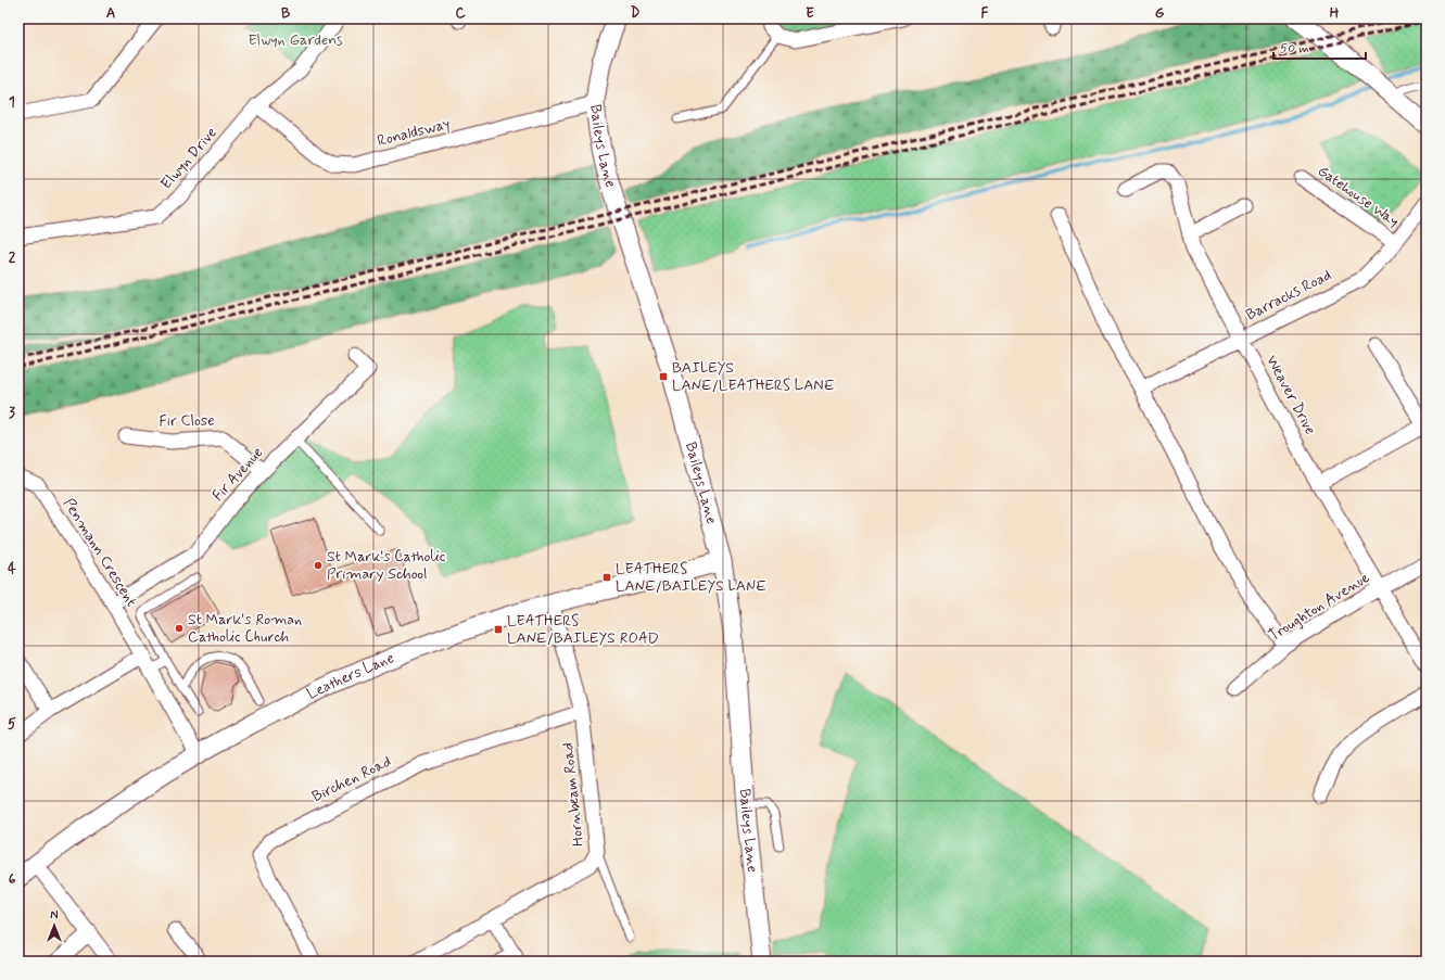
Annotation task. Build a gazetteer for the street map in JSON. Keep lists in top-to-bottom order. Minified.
{"streets":{"street":["Ronaldsway","Baileys Lane","Elwyn Drive","Gatehouse Way","Barracks Road","Weaver Drive","Fir Close","Fir Avenue","Penmann Crescent","Troughton Avenue","Leathers Lane","Birchen Road","Hornbeam Road"]},"crossings":[["Ronaldsway","Baileys Lane"],["Ronaldsway","Elwyn Drive"],["Baileys Lane","Leathers Lane"],["Gatehouse Way","Barracks Road"],["Barracks Road","Weaver Drive"],["Weaver Drive","Troughton Avenue"],["Fir Close","Fir Avenue"],["Fir Avenue","Penmann Crescent"],["Penmann Crescent","Leathers Lane"],["Leathers Lane","Hornbeam Road"],["Birchen Road","Hornbeam Road"]],"parks":["Elwyn Gardens"],"places":{"transit":["BAILEYS LANE/LEATHERS LANE","LEATHERS LANE/BAILEYS LANE","LEATHERS LANE/BAILEYS ROAD"],"other":["St Mark's Catholic Primary School","St Mark's Roman Catholic Church"]},"scale_bar":"50 m","north":"top","grid":{"columns":["A","B","C","D","E","F","G","H"],"rows":["1","2","3","4","5","6"]}}
